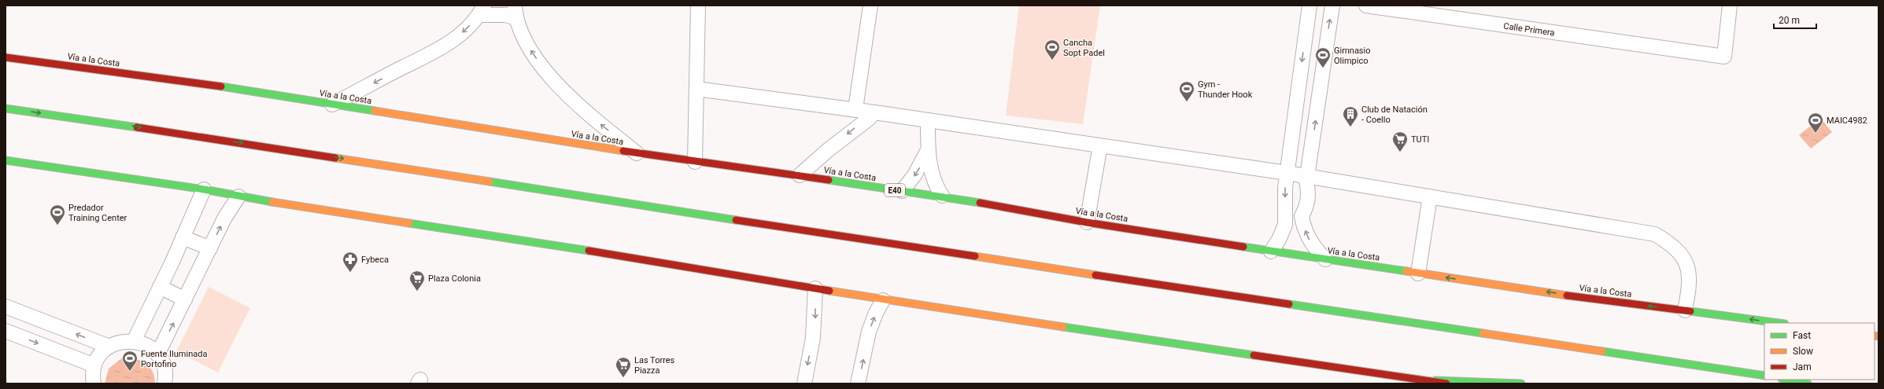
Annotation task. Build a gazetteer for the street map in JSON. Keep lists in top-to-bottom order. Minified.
{"streets":{"main road":["Vía a la Costa","E40"],"street":["Calle Primera"]},"places":{"sports":["Cancha Sopt Padel","Gimnasio Olimpico","Gym - Thunder Hook","MAIC4982","Predador Training Center","Fuente Iluminada Portofino"],"building":["Club de Natación - Coello"],"supermarket":["TUTI","Plaza Colonia","Las Torres Piazza"],"pharmacy":["Fybeca"]},"legend":["Fast","Slow","Jam"],"scale_bar":"20 m"}
